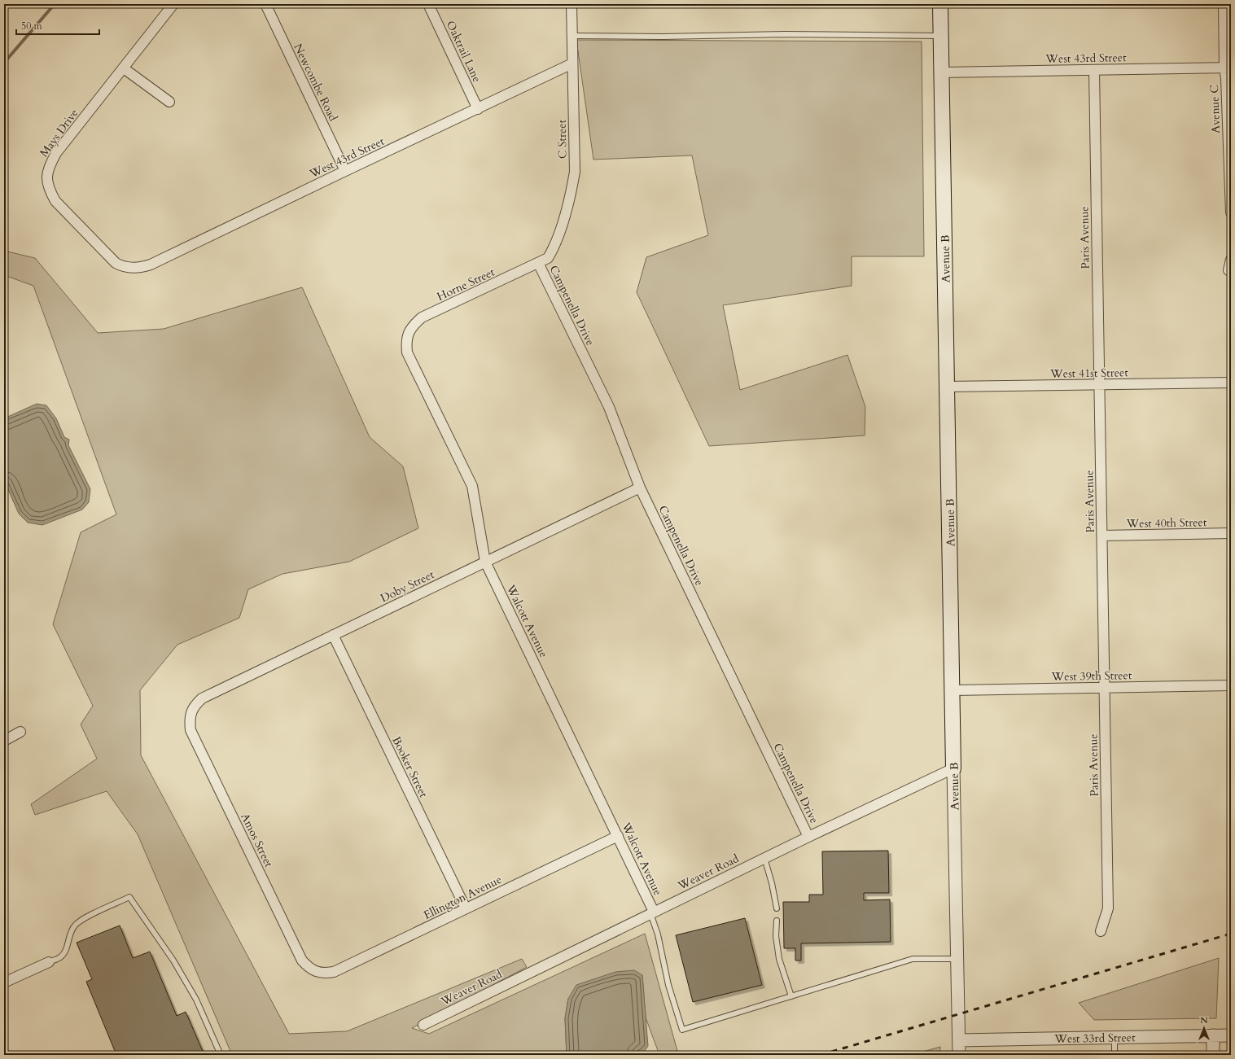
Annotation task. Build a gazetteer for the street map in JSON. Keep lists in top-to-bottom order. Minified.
{"streets":{"main road":["Avenue B"],"street":["Oaktrail Lane","West 43rd Street","Newcombe Road","Avenue C","Mays Drive","C Street","Paris Avenue","Horne Street","Campenella Drive","West 41st Street","West 40th Street","Doby Street","Walcott Avenue","West 39th Street","Booker Street","Amos Street","Weaver Road","Ellington Avenue","West 33rd Street"]},"crossings":[["Oaktrail Lane","West 43rd Street"],["West 43rd Street","Newcombe Road"],["West 43rd Street","Avenue C"],["West 43rd Street","Mays Drive"],["West 43rd Street","C Street"],["West 43rd Street","Paris Avenue"],["West 43rd Street","Avenue B"],["C Street","Horne Street"],["C Street","Campenella Drive"],["Paris Avenue","West 41st Street"],["Paris Avenue","West 40th Street"],["Paris Avenue","West 39th Street"],["Avenue B","West 41st Street"],["Avenue B","West 39th Street"],["Avenue B","Weaver Road"],["Avenue B","West 33rd Street"],["Horne Street","Campenella Drive"],["Horne Street","Walcott Avenue"],["Campenella Drive","Doby Street"],["Campenella Drive","Weaver Road"],["Doby Street","Walcott Avenue"],["Doby Street","Booker Street"],["Doby Street","Amos Street"],["Walcott Avenue","Weaver Road"],["Walcott Avenue","Ellington Avenue"],["Booker Street","Ellington Avenue"],["Amos Street","Ellington Avenue"]],"scale_bar":"50 m","north":"top"}
